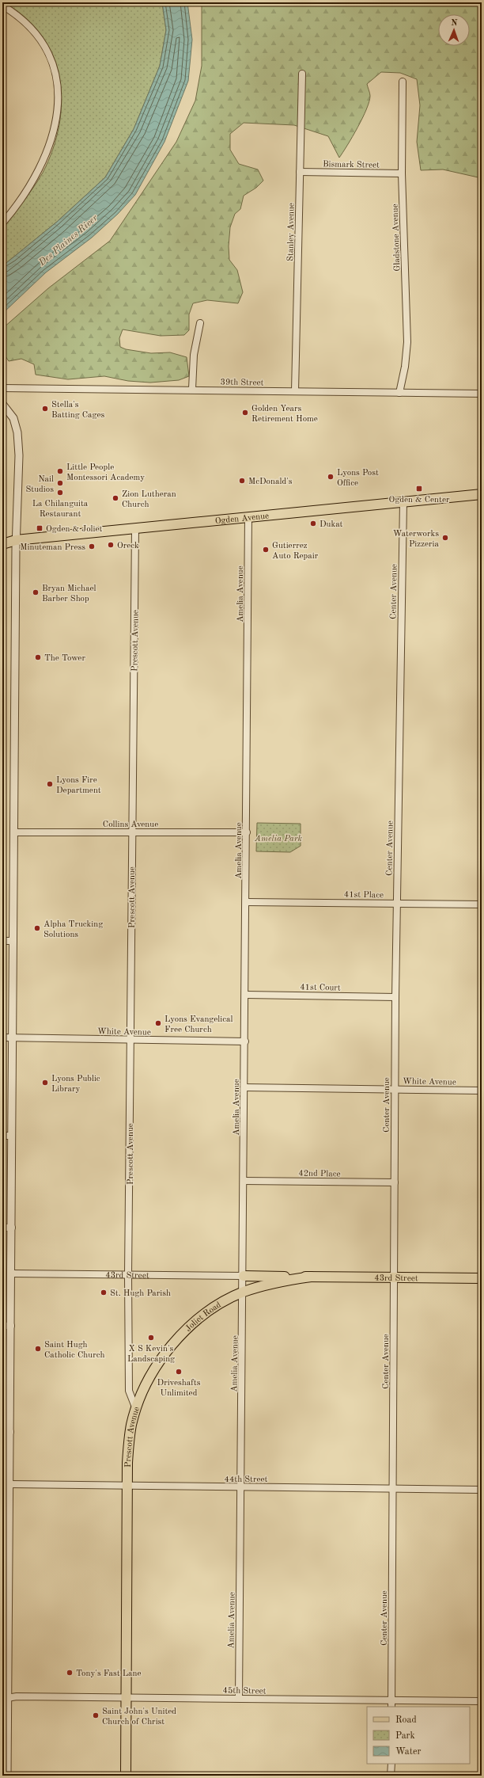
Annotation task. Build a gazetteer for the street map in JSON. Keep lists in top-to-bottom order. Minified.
{"streets":{"main road":["Ogden Avenue","Prescott Avenue","43rd Street","Joliet Road"],"street":["Bismark Street","Stanley Avenue","Gladstone Avenue","39th Street","Center Avenue","Amelia Avenue","Collins Avenue","41st Place","41st Court","White Avenue","42nd Place","44th Street","45th Street"]},"crossings":[["Bismark Street","Stanley Avenue"],["Bismark Street","Gladstone Avenue"],["Stanley Avenue","39th Street"],["Gladstone Avenue","39th Street"],["Ogden Avenue","Center Avenue"],["Ogden Avenue","Amelia Avenue"],["Ogden Avenue","Prescott Avenue"],["Center Avenue","41st Place"],["Center Avenue","41st Court"],["Center Avenue","White Avenue"],["Center Avenue","42nd Place"],["Center Avenue","43rd Street"],["Center Avenue","44th Street"],["Center Avenue","45th Street"],["Amelia Avenue","Collins Avenue"],["Amelia Avenue","41st Place"],["Amelia Avenue","41st Court"],["Amelia Avenue","White Avenue"],["Amelia Avenue","42nd Place"],["Amelia Avenue","43rd Street"],["Amelia Avenue","Joliet Road"],["Amelia Avenue","44th Street"],["Amelia Avenue","45th Street"],["Prescott Avenue","Collins Avenue"],["Prescott Avenue","White Avenue"],["Prescott Avenue","43rd Street"],["Prescott Avenue","Joliet Road"],["Prescott Avenue","44th Street"],["Prescott Avenue","45th Street"],["43rd Street","Joliet Road"]],"water":["Des Plaines River"],"parks":["Amelia Park"],"places":{"other":["Stella's Batting Cages","Golden Years Retirement Home","Little People Montessori Academy","Lyons Post Office","McDonald's","Nail Studios","La Chilanguita Restaurant","Zion Lutheran Church","Dukat","Waterworks Pizzeria","Oreck","Minuteman Press","Gutierrez Auto Repair","Bryan Michael Barber Shop","The Tower","Lyons Fire Department","Alpha Trucking Solutions","Lyons Evangelical Free Church","Lyons Public Library","St. Hugh Parish","X S Kevin's Landscaping","Saint Hugh Catholic Church","Driveshafts Unlimited","Tony's Fast Lane","Saint John's United Church of Christ"],"transit":["Ogden & Center","Ogden & Joliet"]},"legend":["Road","Park","Water"],"north":"top"}
